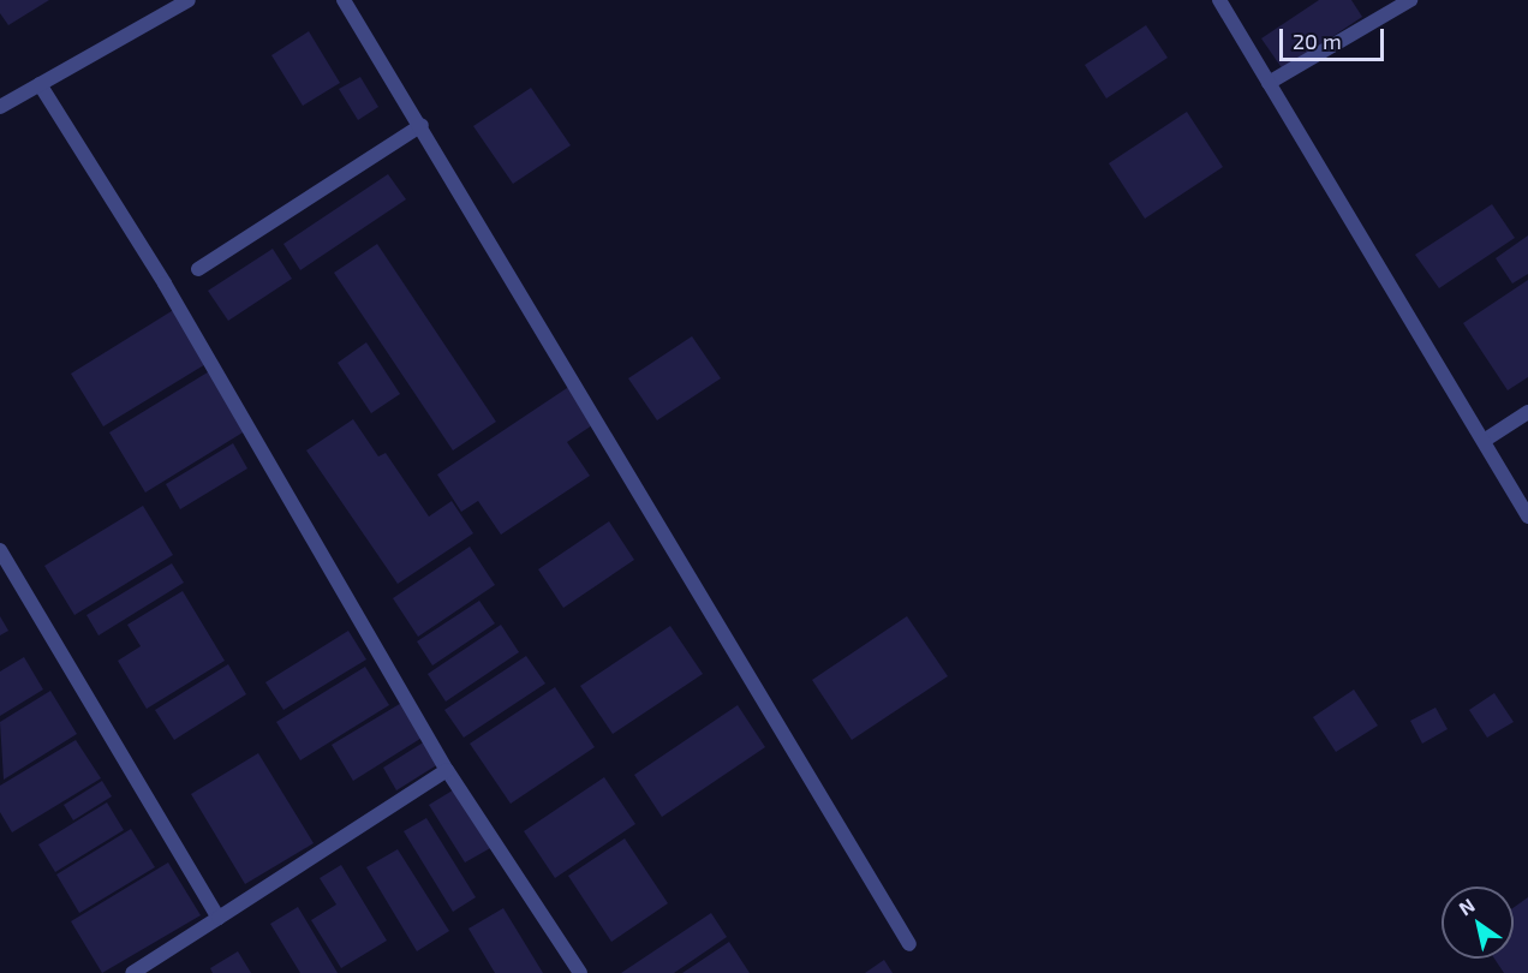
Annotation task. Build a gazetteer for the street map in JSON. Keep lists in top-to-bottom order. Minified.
{"scale_bar":"20 m","north":"top left"}
